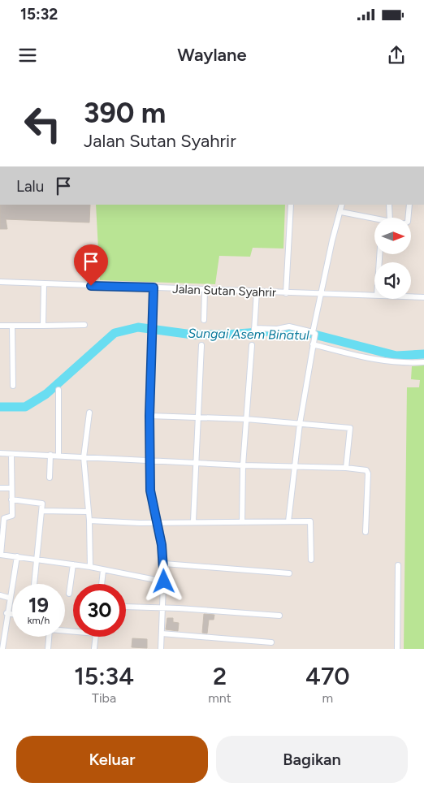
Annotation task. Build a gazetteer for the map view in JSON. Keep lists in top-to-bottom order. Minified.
{"streets":{"street":["Jalan Sutan Syahrir"]},"water":["Sungai Asem Binatul"],"north":"right","page":{"status":"15:32","header":"Waylane","turn":["390 m","Jalan Sutan Syahrir"],"then":"Lalu","speed":"19 km/h","limit":"30","eta":["15:34","Tiba","2","mnt","470","m"],"buttons":["Keluar","Bagikan"]}}
